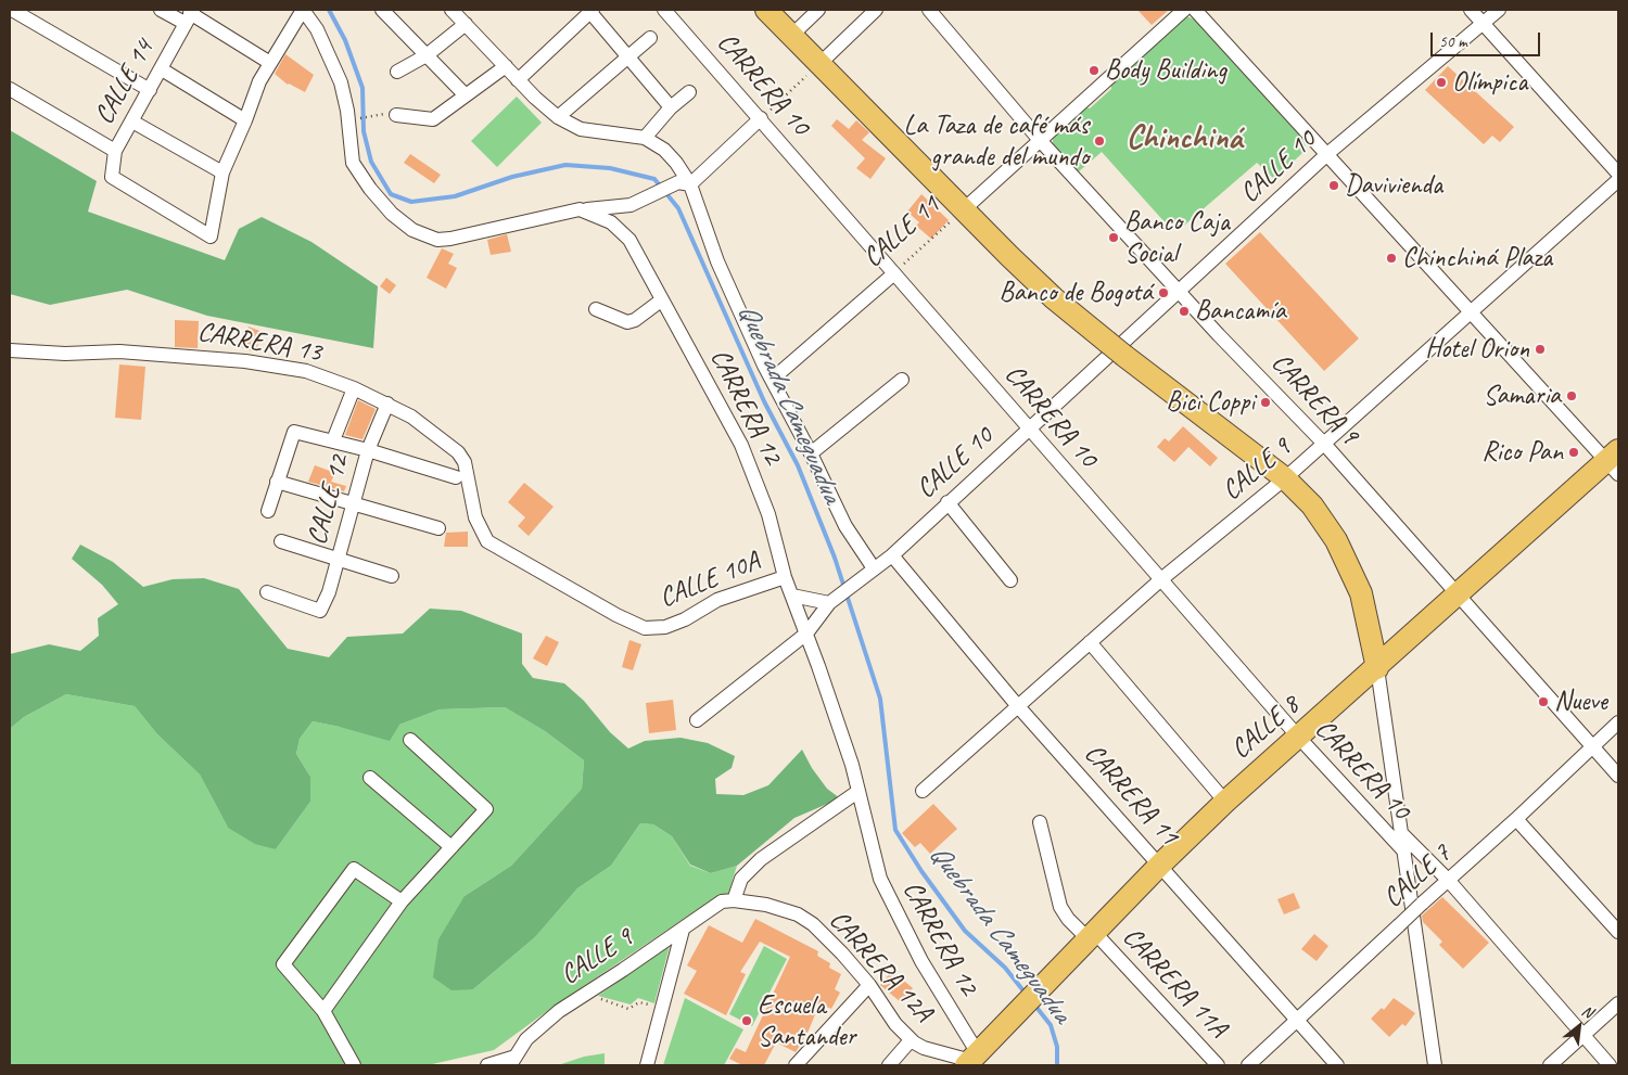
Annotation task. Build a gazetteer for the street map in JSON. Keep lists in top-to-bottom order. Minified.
{"streets":{"main road":["CALLE 8"],"street":["CALLE 14","CARRERA 10","CALLE 10","CALLE 11","CARRERA 13","CARRERA 9","CARRERA 12","CALLE 9","CALLE 12","CALLE 10A","CARRERA 11","CALLE 7","CARRERA 12A","CARRERA 11A"]},"crossings":[["CARRERA 10","CALLE 10"],["CARRERA 10","CALLE 11"],["CARRERA 10","CALLE 9"],["CARRERA 10","CALLE 8"],["CARRERA 10","CALLE 7"],["CALLE 10","CARRERA 9"],["CALLE 10","CARRERA 12"],["CALLE 10","CARRERA 11"],["CALLE 11","CARRERA 9"],["CARRERA 13","CALLE 12"],["CARRERA 13","CALLE 10A"],["CARRERA 9","CALLE 9"],["CARRERA 9","CALLE 8"],["CARRERA 9","CALLE 7"],["CARRERA 12","CALLE 10A"],["CARRERA 12","CALLE 8"],["CARRERA 12","CARRERA 12A"],["CALLE 9","CARRERA 11"],["CALLE 9","CARRERA 12A"],["CALLE 8","CARRERA 11"],["CALLE 8","CARRERA 12A"],["CALLE 8","CARRERA 11A"],["CARRERA 11","CALLE 7"]],"districts":["Chinchiná"],"water":["Quebrada Cameguadua"],"places":["Body Building","Olímpica","La Taza de café más grande del mundo","Davivienda","Banco Caja Social","Chinchiná Plaza","Banco de Bogotá","Bancamía","Hotel Orion","Samaria","Bici Coppi","Rico Pan","Nueve","Escuela Santander"],"scale_bar":"50 m","north":"top right"}
